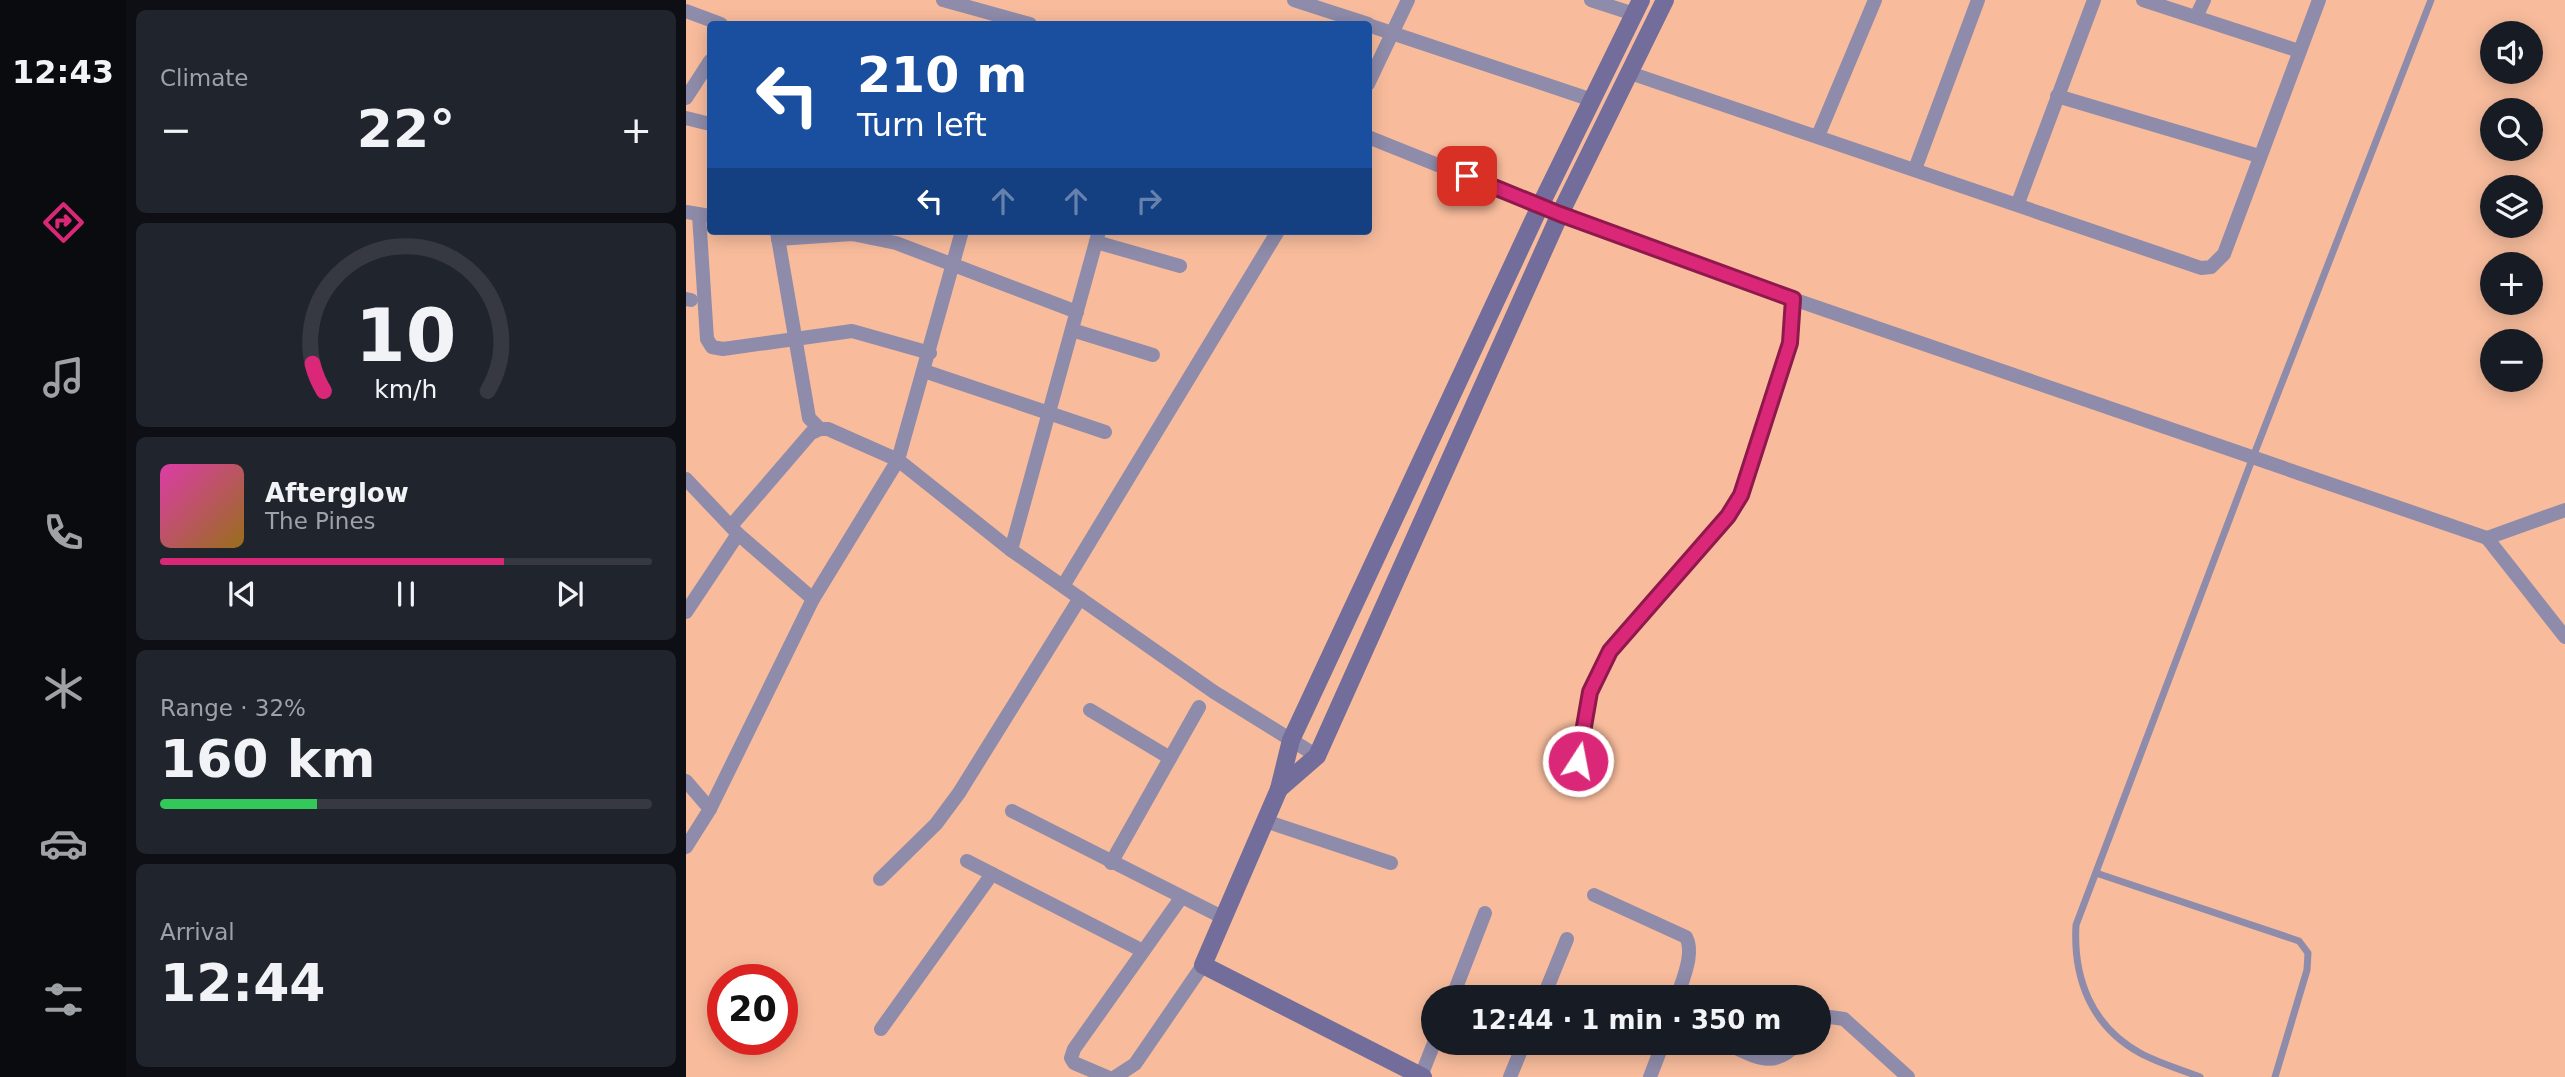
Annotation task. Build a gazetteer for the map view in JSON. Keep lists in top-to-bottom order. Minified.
{"page":{"tabs":"12:43","tile":["Climate",["Range · 32%","160 km"],["Arrival","12:44"]],"map_buttons":["+","−"],"turn":["210 m","Turn left"],"heat":["−","22°","+"],"song":["Afterglow","The Pines"],"limit":"20","trip":"12:44 · 1 min · 350 m","gauge":["10","km/h"]}}
